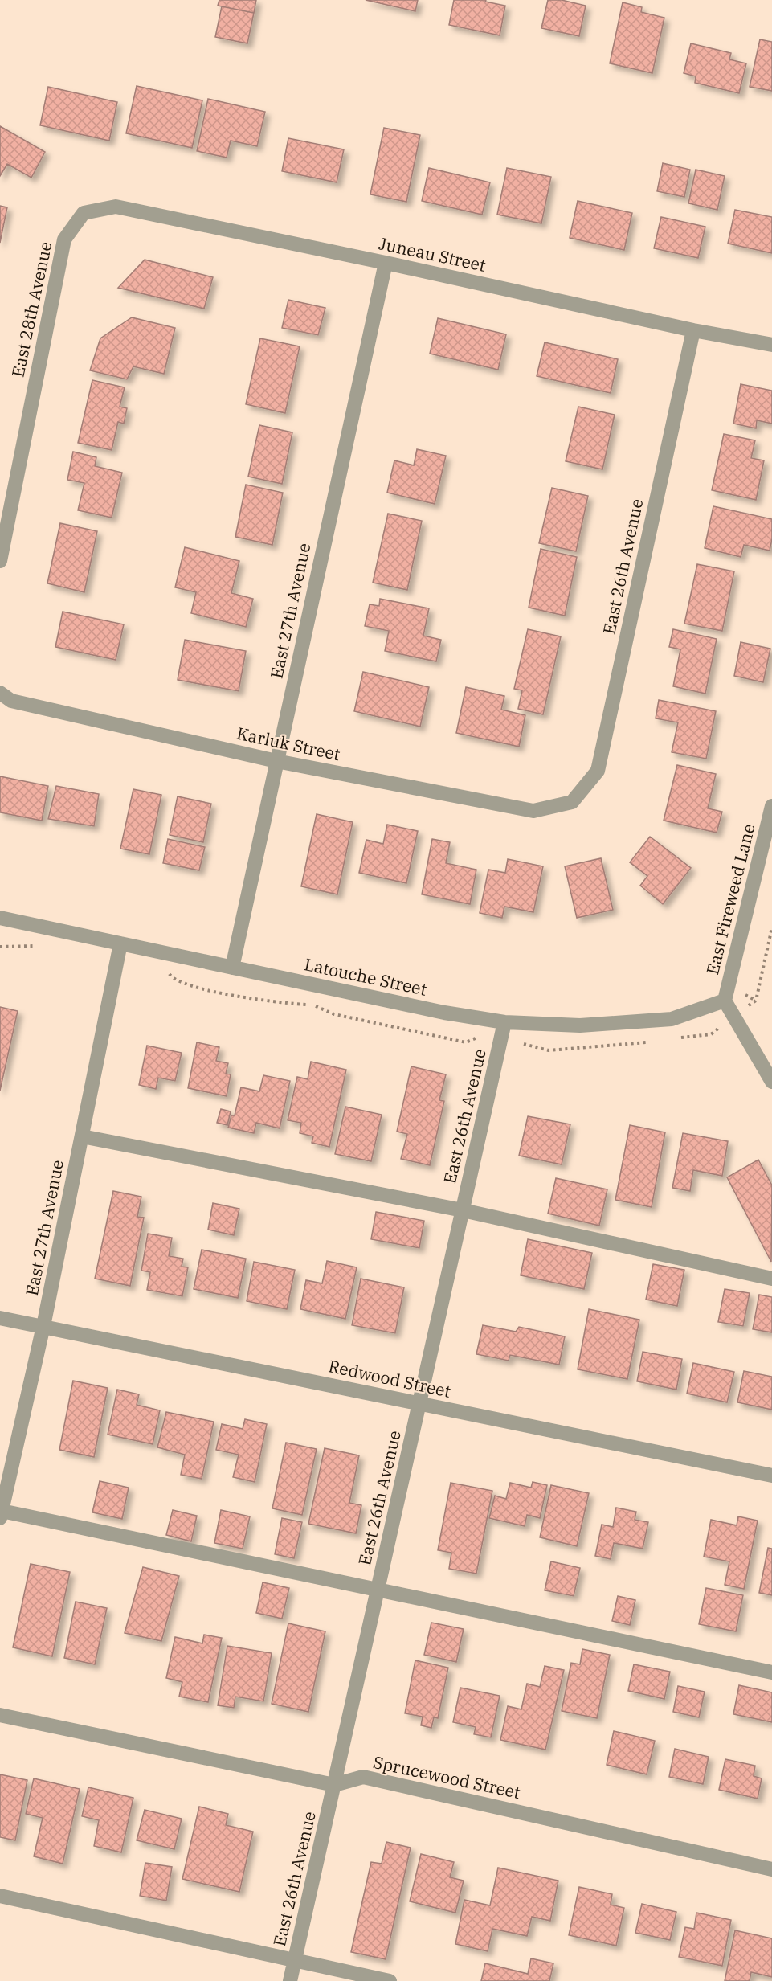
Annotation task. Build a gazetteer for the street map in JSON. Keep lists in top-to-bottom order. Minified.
{"streets":{"street":["Juneau Street","East 28th Avenue","East 26th Avenue","East 27th Avenue","Karluk Street","East Fireweed Lane","Latouche Street","Redwood Street","Sprucewood Street"]},"crossings":[["Juneau Street","East 28th Avenue"],["Juneau Street","East 26th Avenue"],["Juneau Street","East 27th Avenue"],["East 26th Avenue","Karluk Street"],["East 26th Avenue","Latouche Street"],["East 26th Avenue","Redwood Street"],["East 26th Avenue","Sprucewood Street"],["East 27th Avenue","Karluk Street"],["East 27th Avenue","Latouche Street"],["East 27th Avenue","Redwood Street"],["East Fireweed Lane","Latouche Street"]]}
